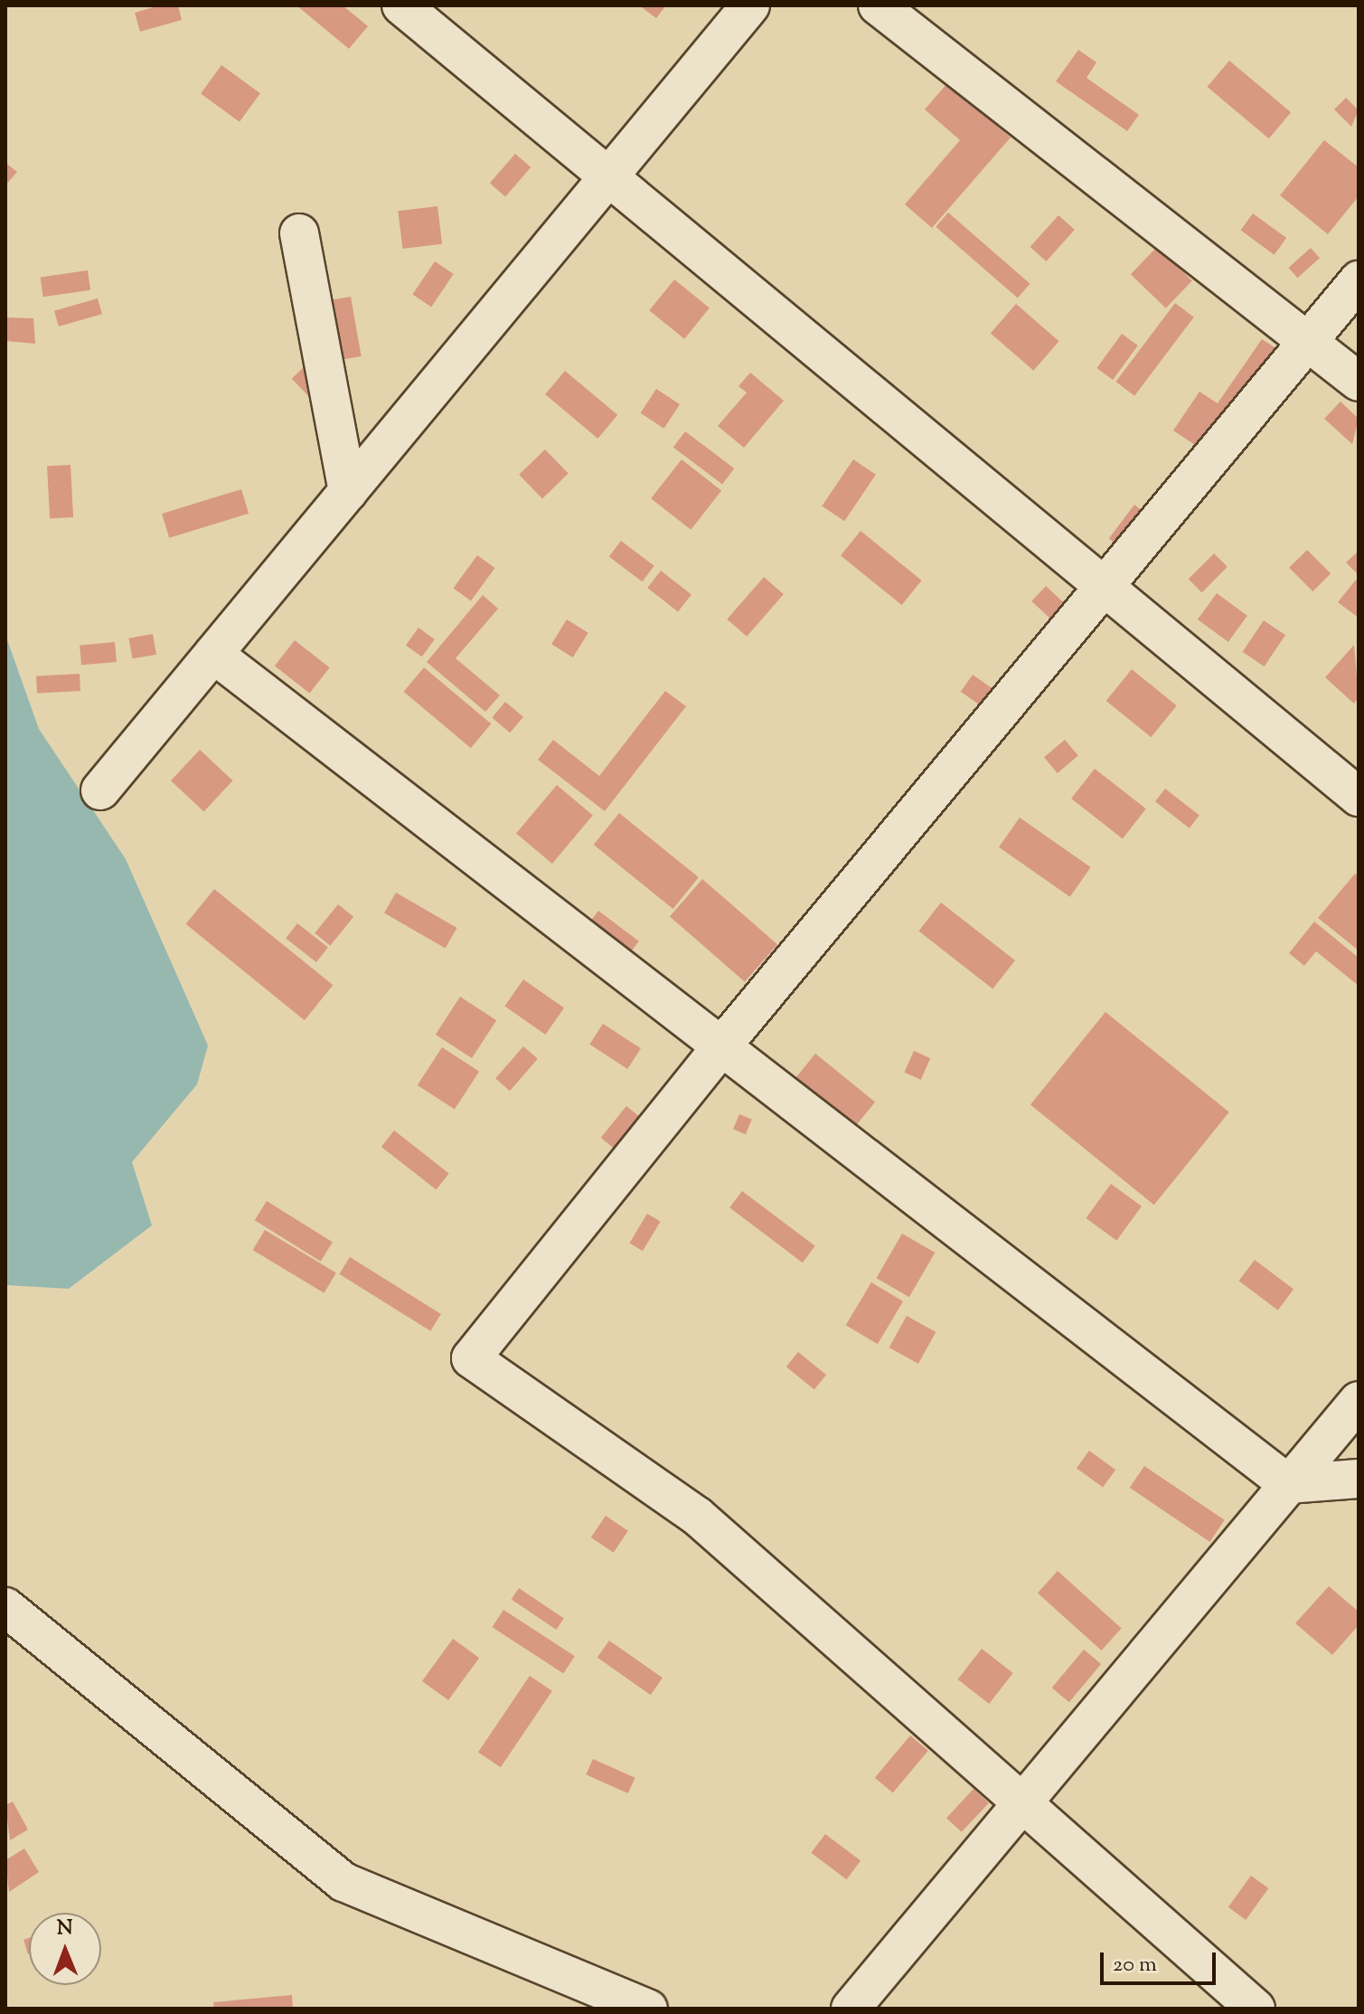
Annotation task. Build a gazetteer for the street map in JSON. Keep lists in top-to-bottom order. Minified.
{"scale_bar":"20 m","north":"top"}
